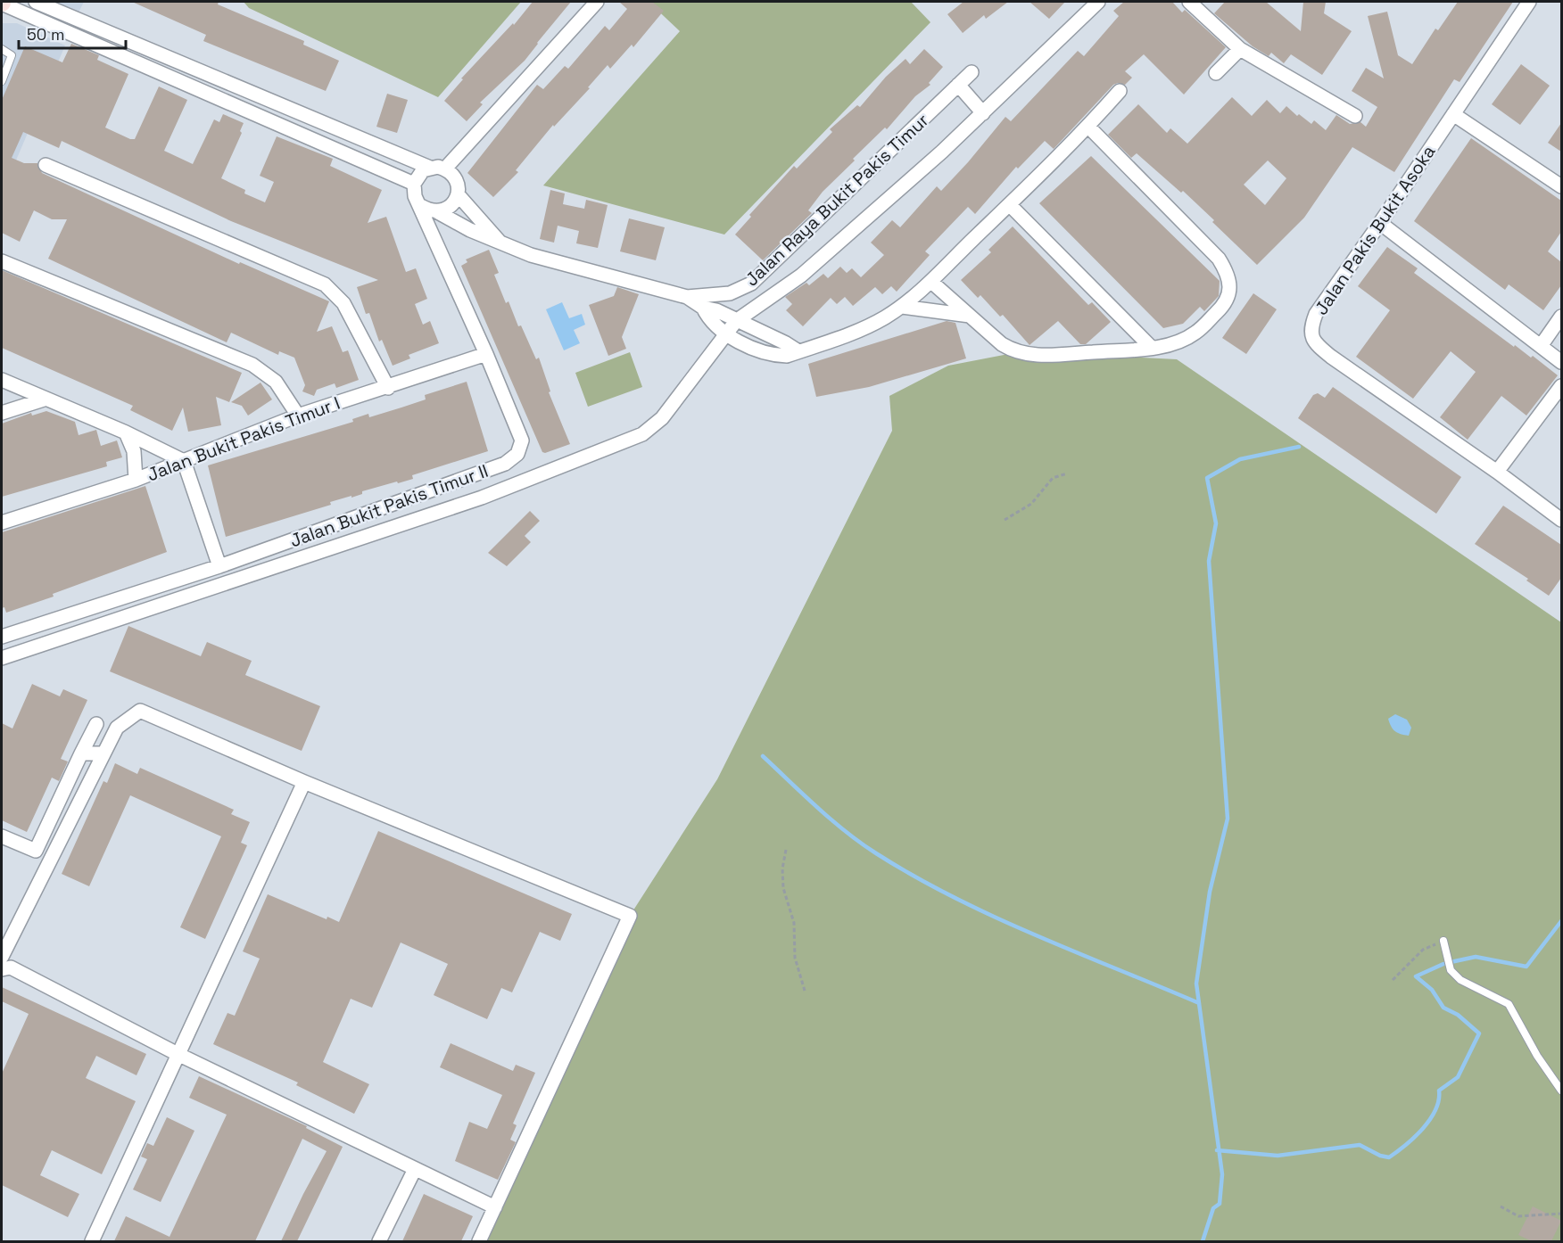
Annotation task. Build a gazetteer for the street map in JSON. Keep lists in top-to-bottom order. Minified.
{"streets":{"street":["Jalan Raya Bukit Pakis Timur","Jalan Pakis Bukit Asoka","Jalan Bukit Pakis Timur I","Jalan Bukit Pakis Timur II"]},"crossings":[["Jalan Raya Bukit Pakis Timur","Jalan Bukit Pakis Timur II"],["Jalan Bukit Pakis Timur I","Jalan Bukit Pakis Timur II"]],"scale_bar":"50 m"}
